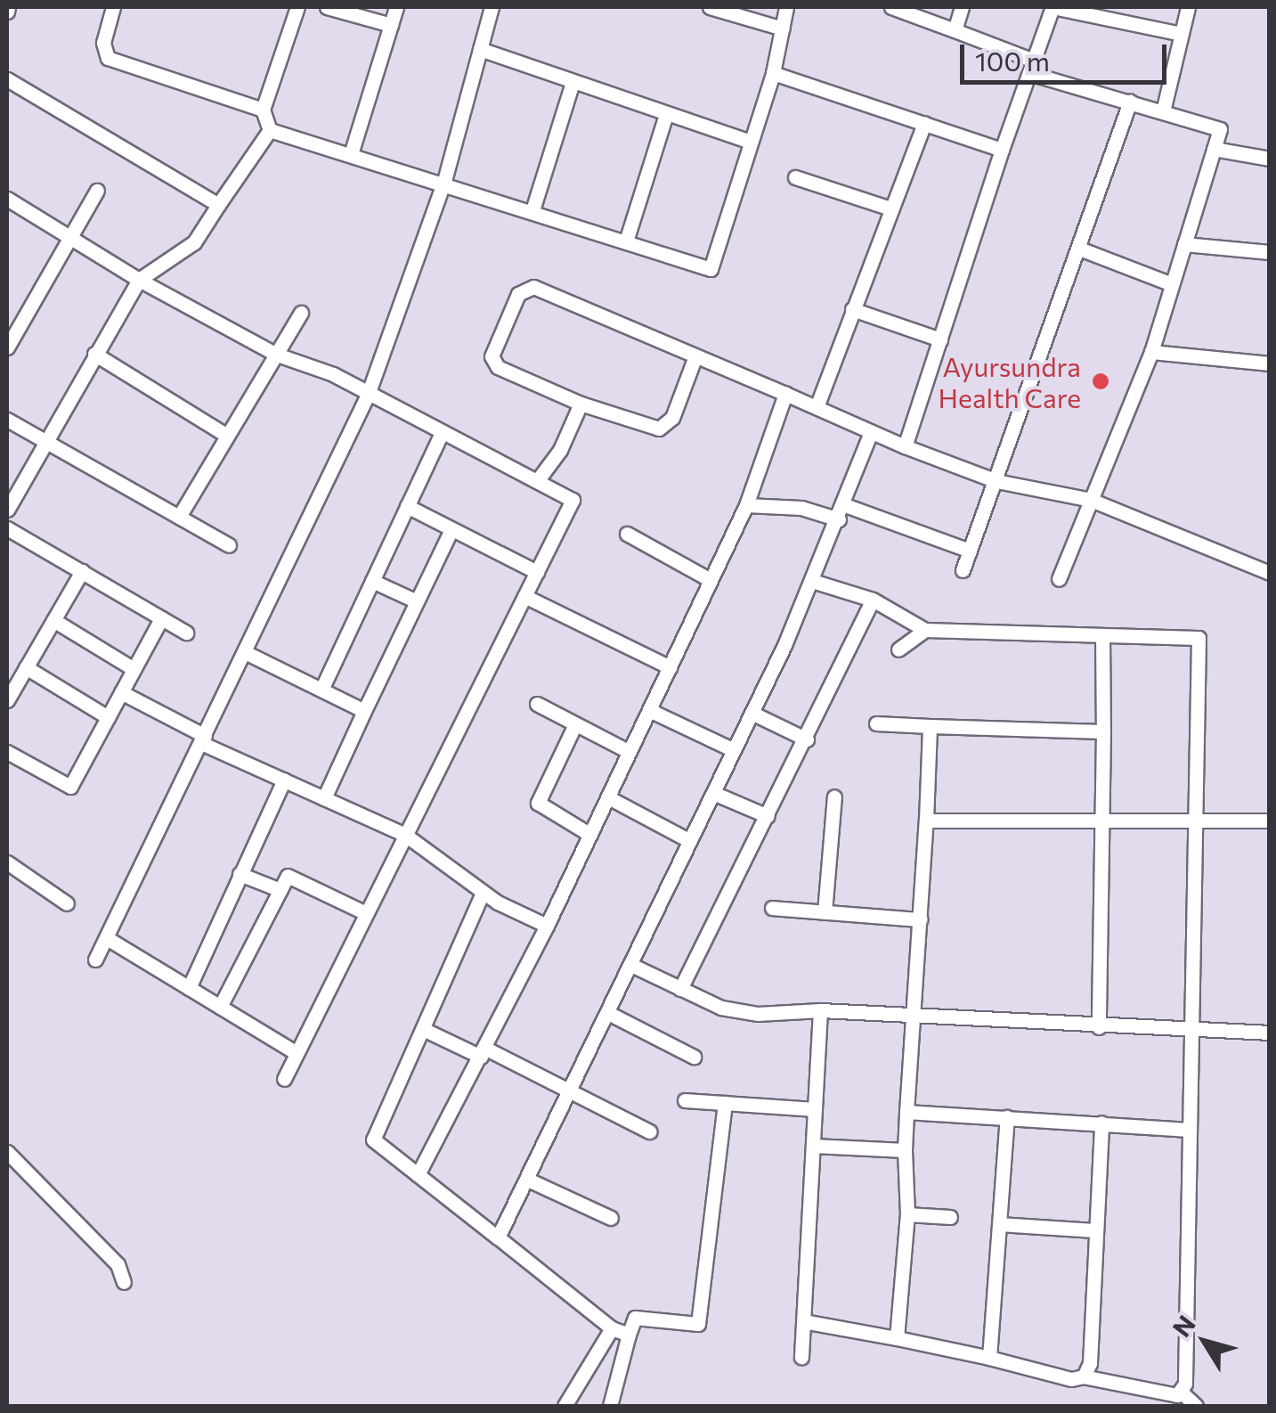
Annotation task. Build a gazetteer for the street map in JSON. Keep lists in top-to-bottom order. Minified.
{"places":["Ayursundra Health Care"],"scale_bar":"100 m","north":"top left"}
